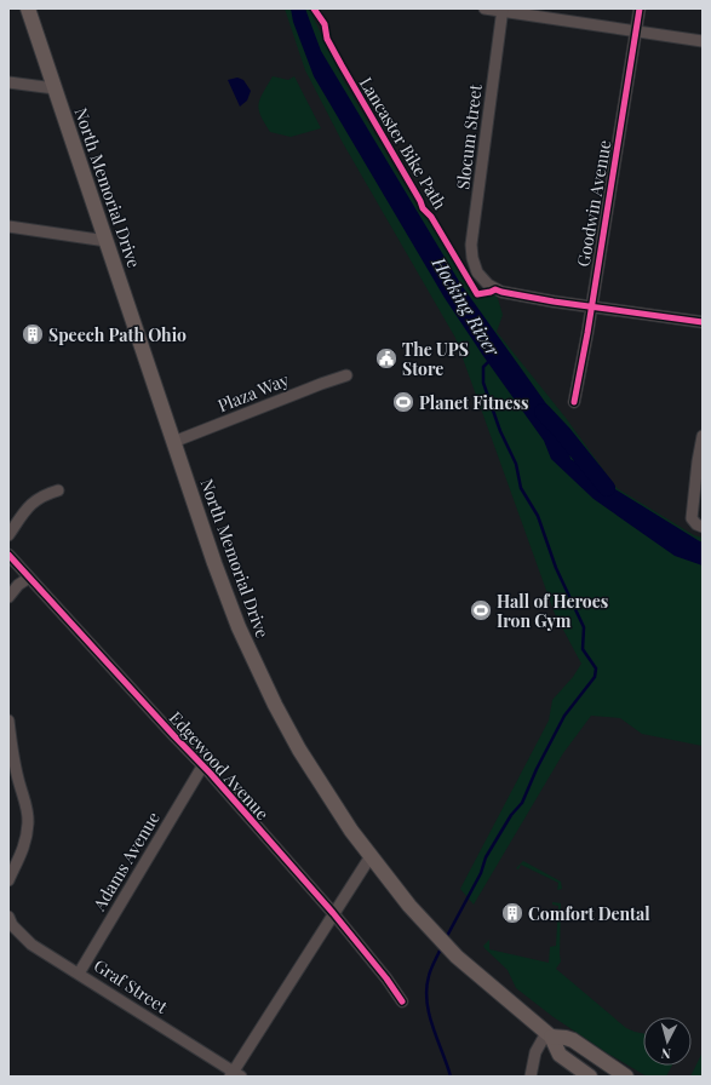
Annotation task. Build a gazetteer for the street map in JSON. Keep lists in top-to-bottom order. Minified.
{"streets":{"main road":["North Memorial Drive"],"street":["Slocum Street","Goodwin Avenue","Plaza Way","Edgewood Avenue","Adams Avenue","Graf Street"],"cycle path":["Lancaster Bike Path"]},"crossings":[["Slocum Street","Goodwin Avenue"],["North Memorial Drive","Plaza Way"],["Edgewood Avenue","Adams Avenue"],["Adams Avenue","Graf Street"]],"water":["Hocking River"],"places":{"building":["Speech Path Ohio","Comfort Dental"],"public building":["The UPS Store"],"sports":["Planet Fitness","Hall of Heroes Iron Gym"]},"north":"bottom"}
